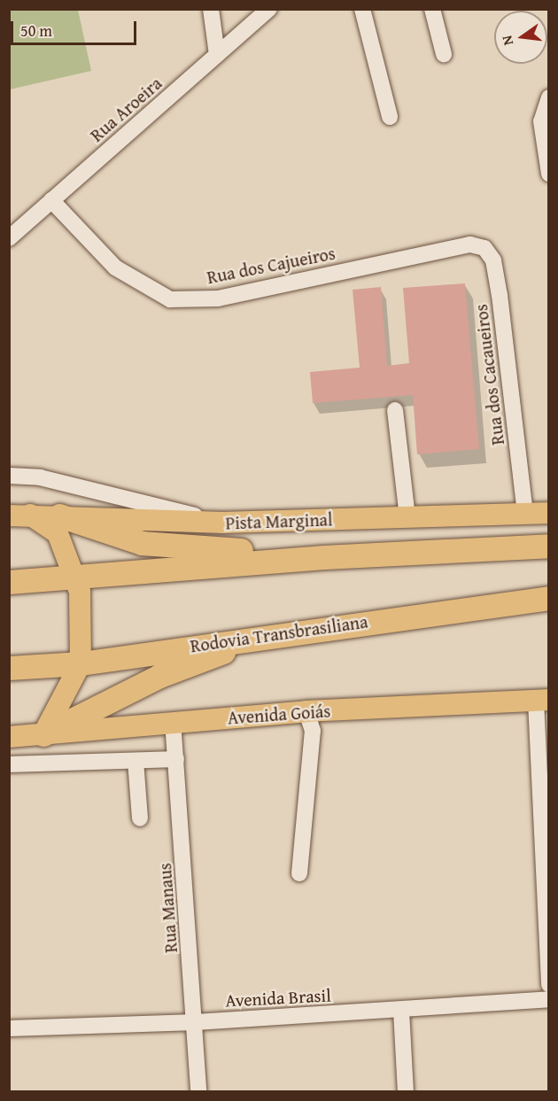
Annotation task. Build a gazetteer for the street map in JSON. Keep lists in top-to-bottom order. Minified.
{"streets":{"highway":["Rodovia Transbrasiliana"],"main road":["Pista Marginal","Avenida Goiás"],"street":["Rua Aroeira","Rua dos Cajueiros","Rua dos Cacaueiros","Rua Manaus","Avenida Brasil"]},"crossings":[["Rua Aroeira","Rua dos Cajueiros"],["Rua dos Cajueiros","Rua dos Cacaueiros"],["Rua dos Cacaueiros","Pista Marginal"],["Avenida Goiás","Rua Manaus"],["Rua Manaus","Avenida Brasil"]],"scale_bar":"50 m","north":"left"}
